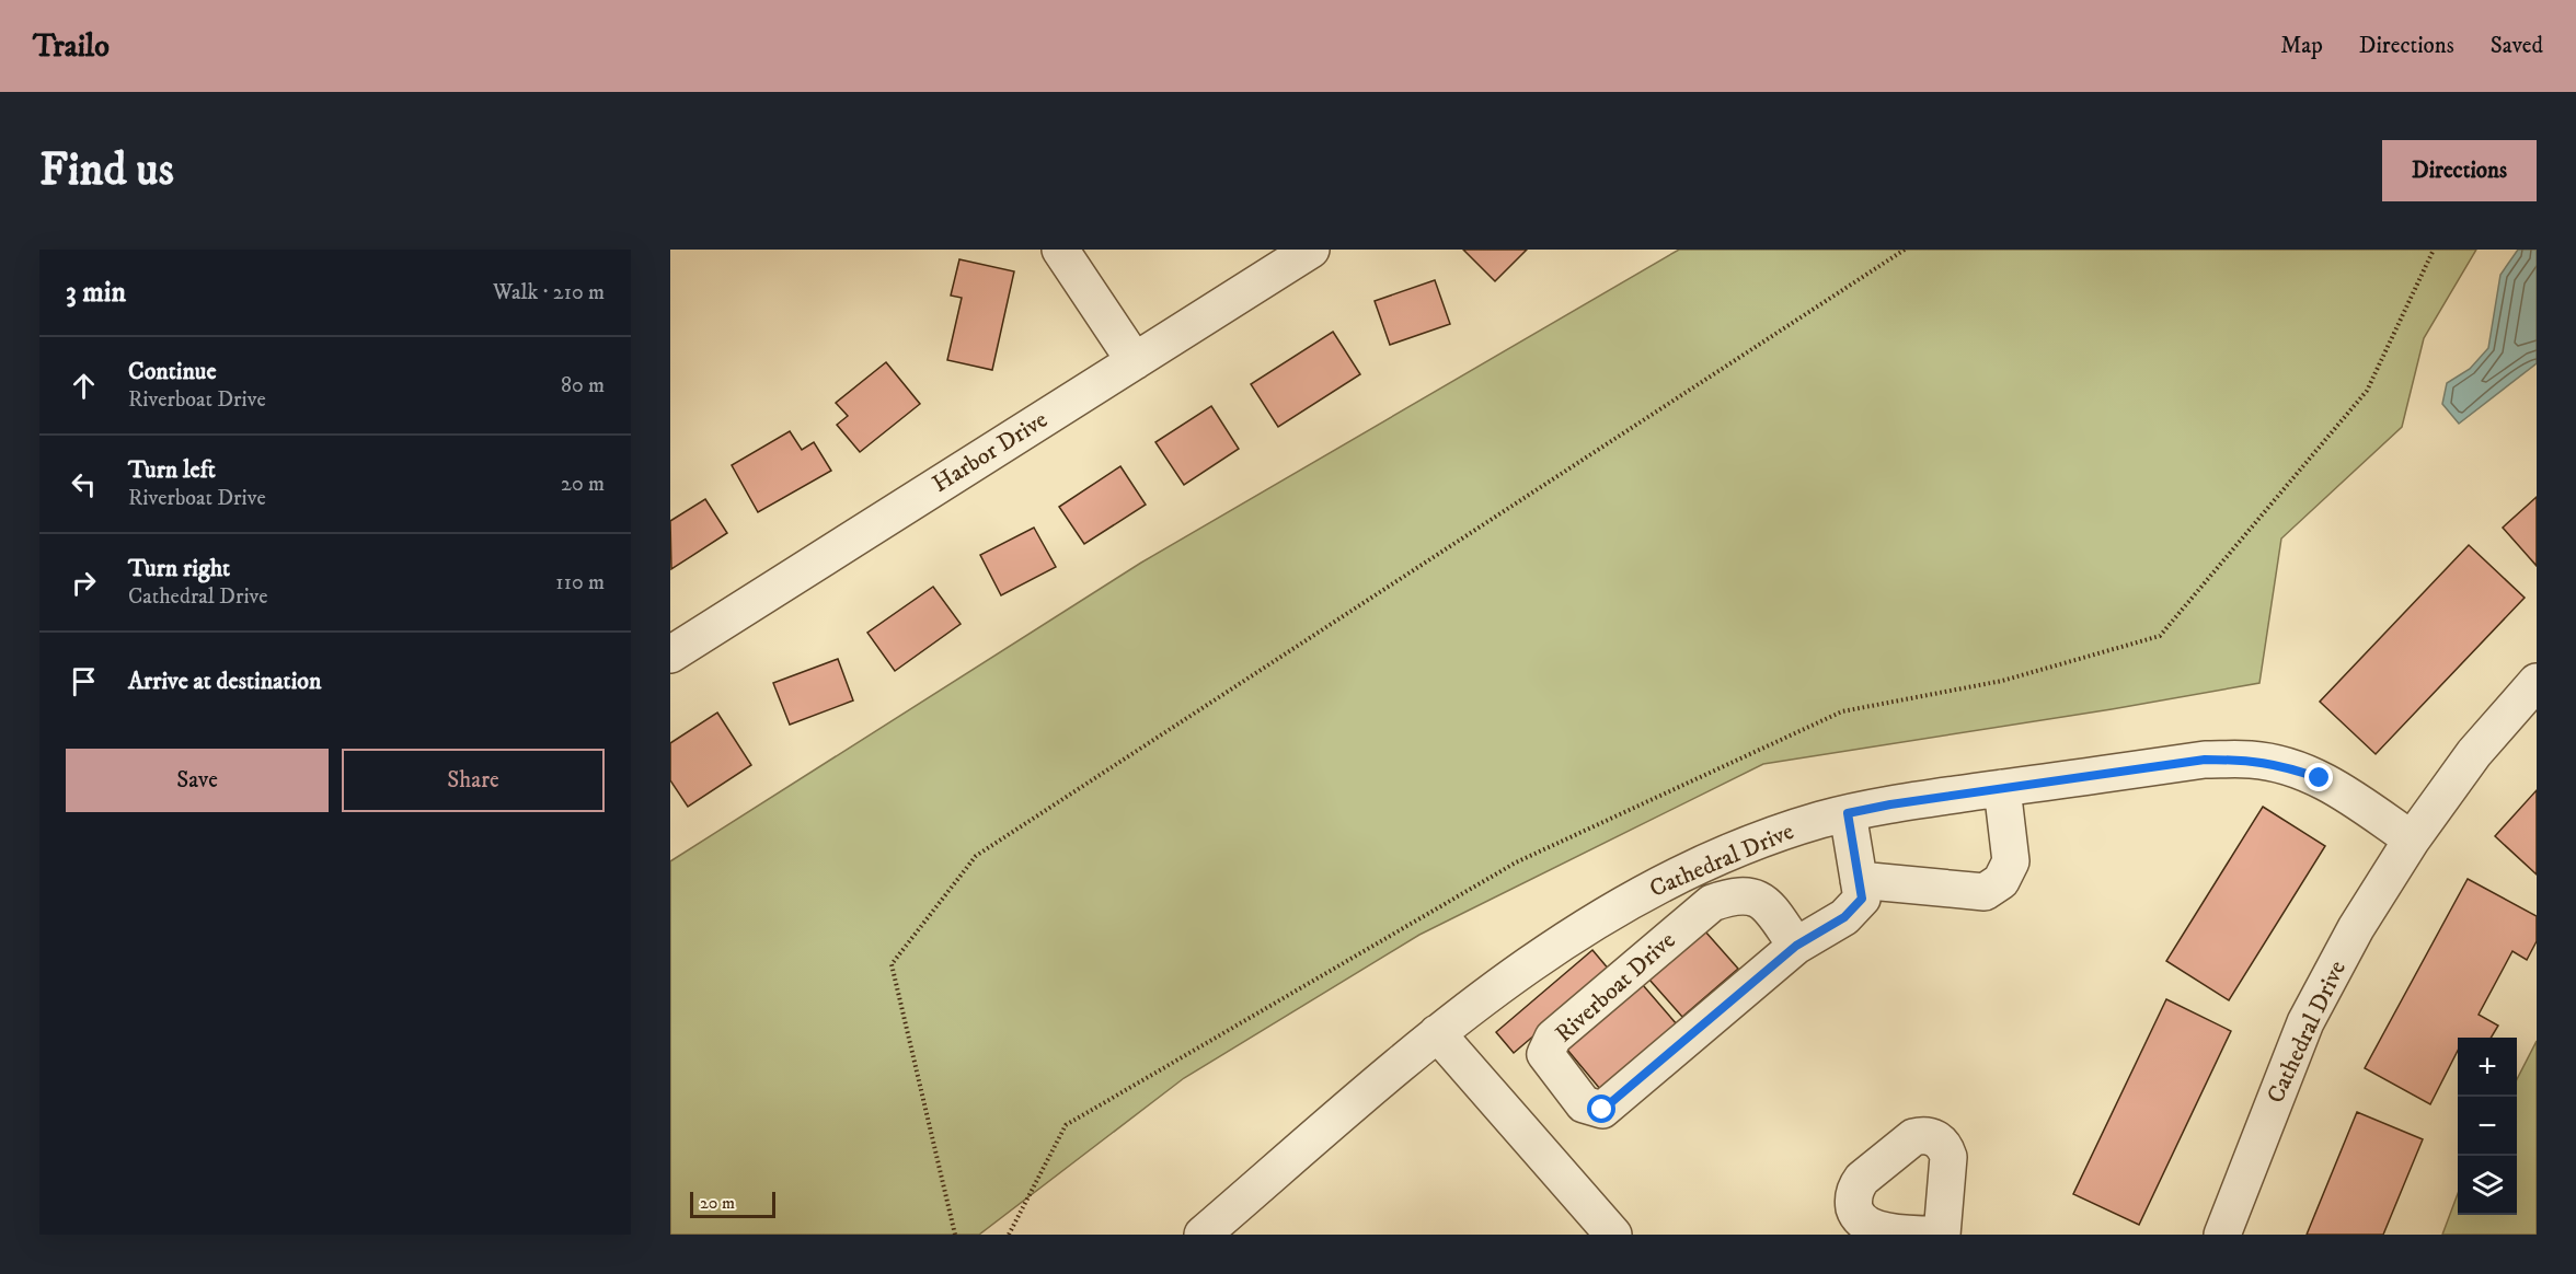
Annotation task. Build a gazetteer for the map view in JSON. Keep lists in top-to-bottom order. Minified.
{"streets":{"street":["Harbor Drive","Cathedral Drive","Riverboat Drive"]},"crossings":[["Cathedral Drive","Riverboat Drive"]],"scale_bar":"20 m","page":{"header":"Trailo","nav":["Map","Directions","Saved"],"buttons":["Directions",["Save","Share"]],"title":"Find us","heading":["3 min","Walk · 210 m"],"list":[["Continue","Riverboat Drive","80 m"],["Turn left","Riverboat Drive","20 m"],["Turn right","Cathedral Drive","110 m"],"Arrive at destination"],"map_buttons":["+","−"],"scale":"20 m"}}
